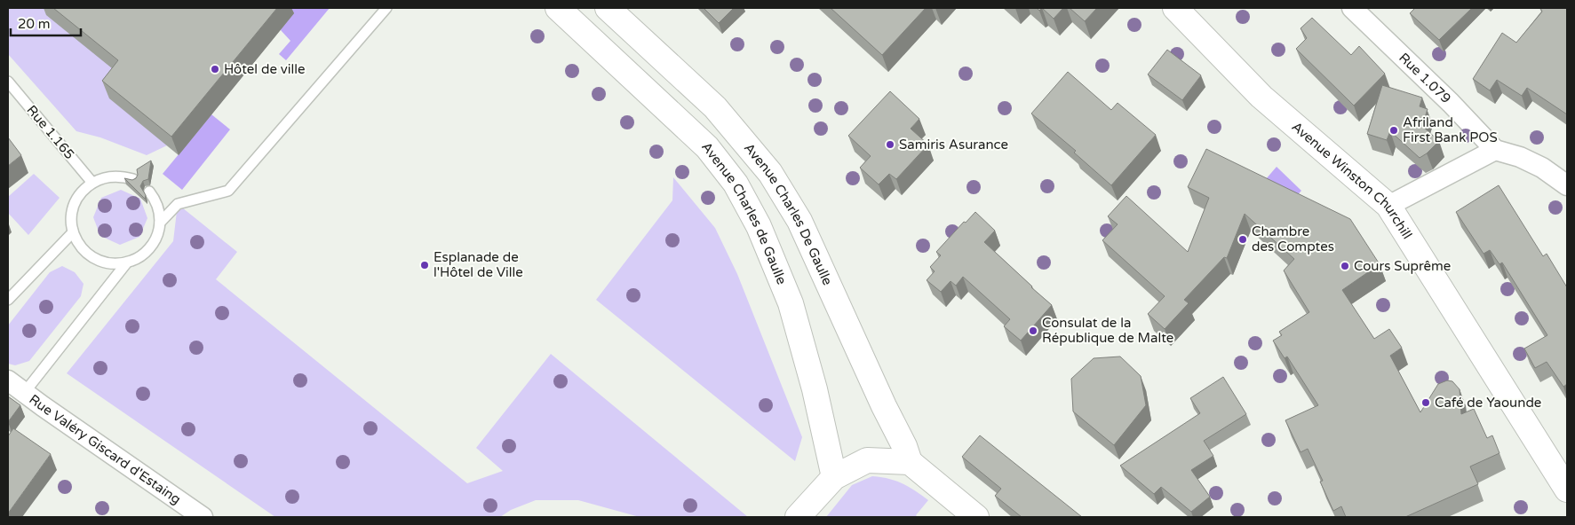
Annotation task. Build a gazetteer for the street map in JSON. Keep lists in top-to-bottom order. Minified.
{"streets":{"main road":["Avenue Winston Churchill","Avenue Charles de Gaulle","Avenue Charles De Gaulle"],"street":["Rue 1.079","Rue Valéry Giscard d'Estaing"],"lane":["Rue 1.165"]},"places":["Hôtel de ville","Afriland First Bank POS","Samiris Asurance","Chambre des Comptes","Esplanade de l'Hôtel de Ville","Cours Suprême","Consulat de la République de Malte","Café de Yaounde"],"scale_bar":"20 m"}
